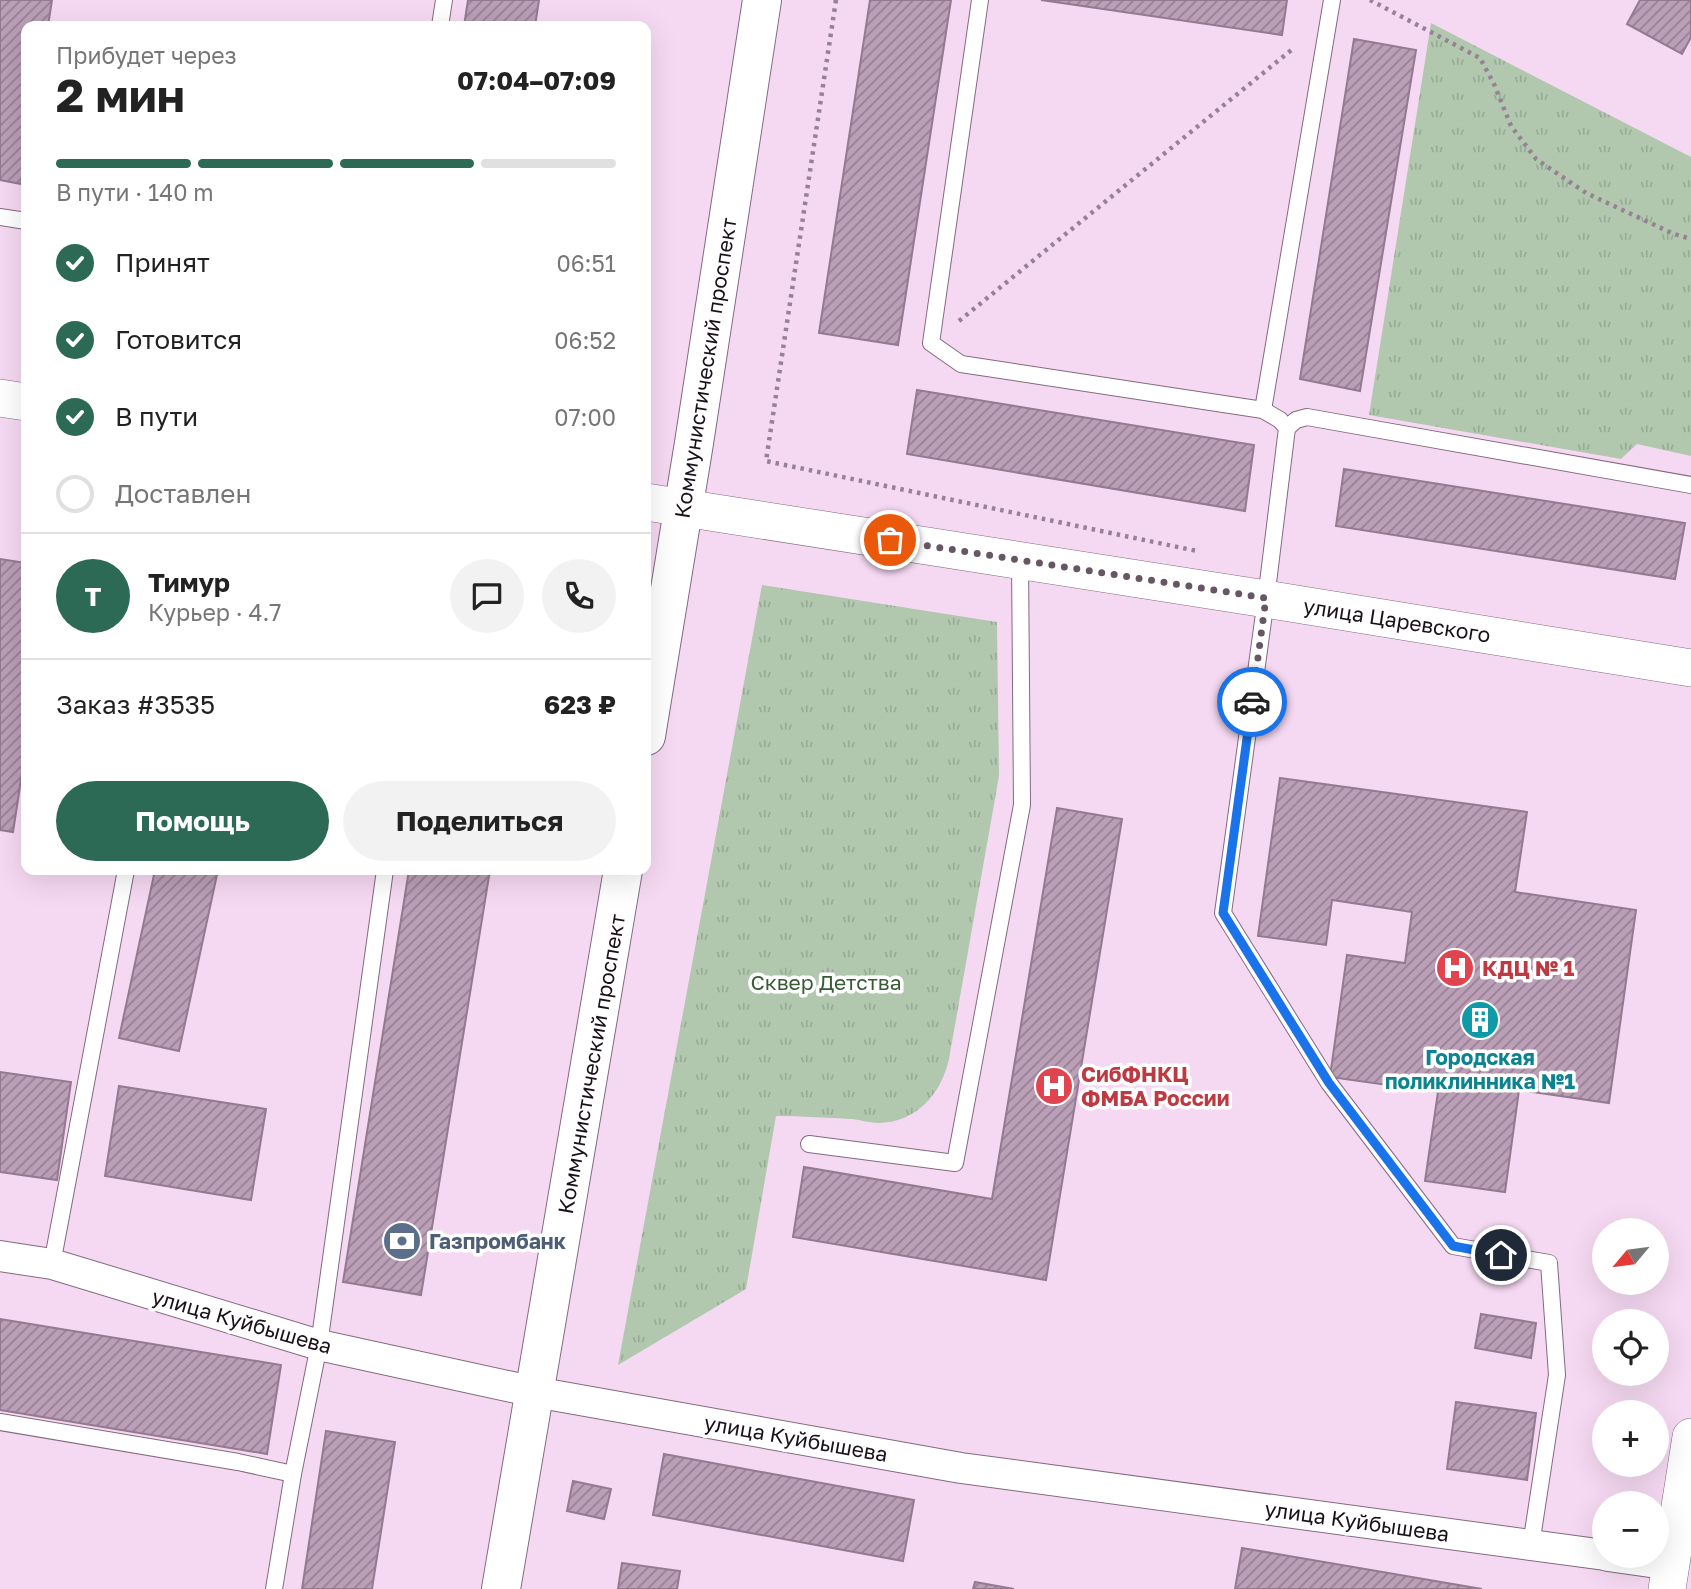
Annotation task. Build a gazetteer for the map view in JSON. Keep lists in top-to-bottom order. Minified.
{"streets":{"main road":["Коммунистический проспект"],"street":["улица Царевского","улица Куйбышева"]},"crossings":[["Коммунистический проспект","улица Царевского"],["Коммунистический проспект","улица Куйбышева"]],"parks":["Сквер Детства"],"places":{"hospital":["КДЦ № 1","СибФНКЦ ФМБА России"],"building":["Городская поликлинника №1"],"bank":["Газпромбанк"]},"north":"bottom left","page":{"heading":["2 мин","Прибудет через","07:04–07:09"],"panel":["Тимур","Курьер · 4.7","Заказ #3535","623 ₽"],"bar":"В пути · 140 m","list":[["Принят","06:51"],["Готовится","06:52"],["В пути","07:00"],"Доставлен"],"round":"Т","buttons":["Помощь","Поделиться"],"map_buttons":["+","−"]}}
